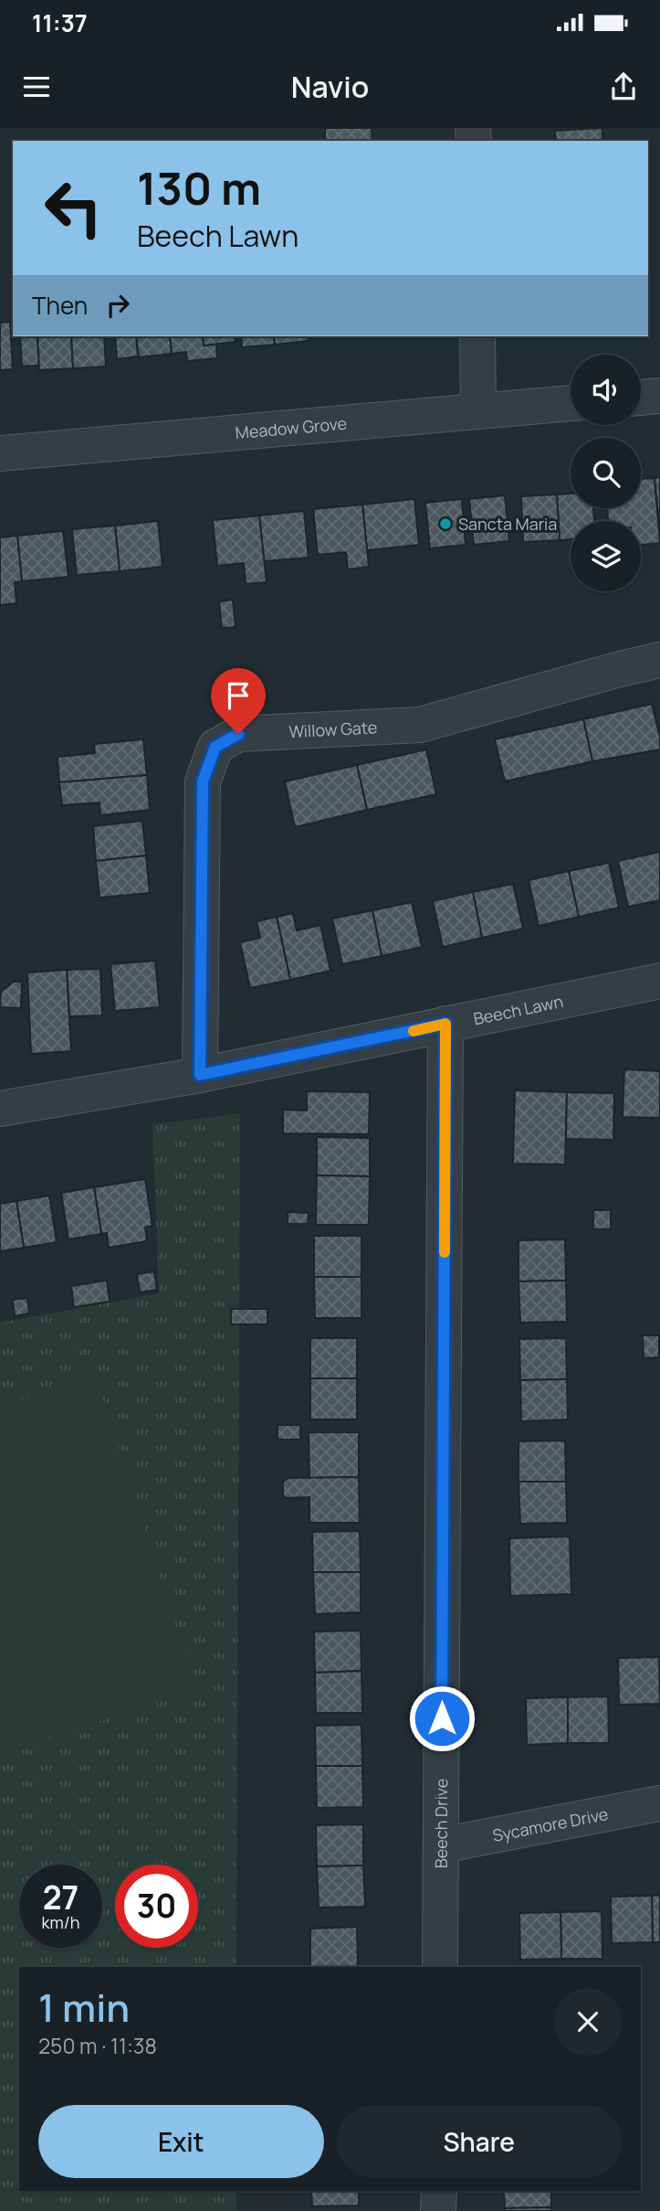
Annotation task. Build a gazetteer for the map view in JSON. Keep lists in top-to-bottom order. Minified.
{"streets":{"street":["Meadow Grove","Willow Gate","Beech Lawn","Beech Drive","Sycamore Drive"]},"crossings":[["Willow Gate","Beech Lawn"],["Beech Lawn","Beech Drive"],["Beech Drive","Sycamore Drive"]],"places":["Sancta Maria"],"page":{"status":"11:37","header":"Navio","turn":["130 m","Beech Lawn"],"then":"Then","speed":"27 km/h","limit":"30","heading":["1 min","250 m · 11:38"],"buttons":["Exit","Share"]}}
